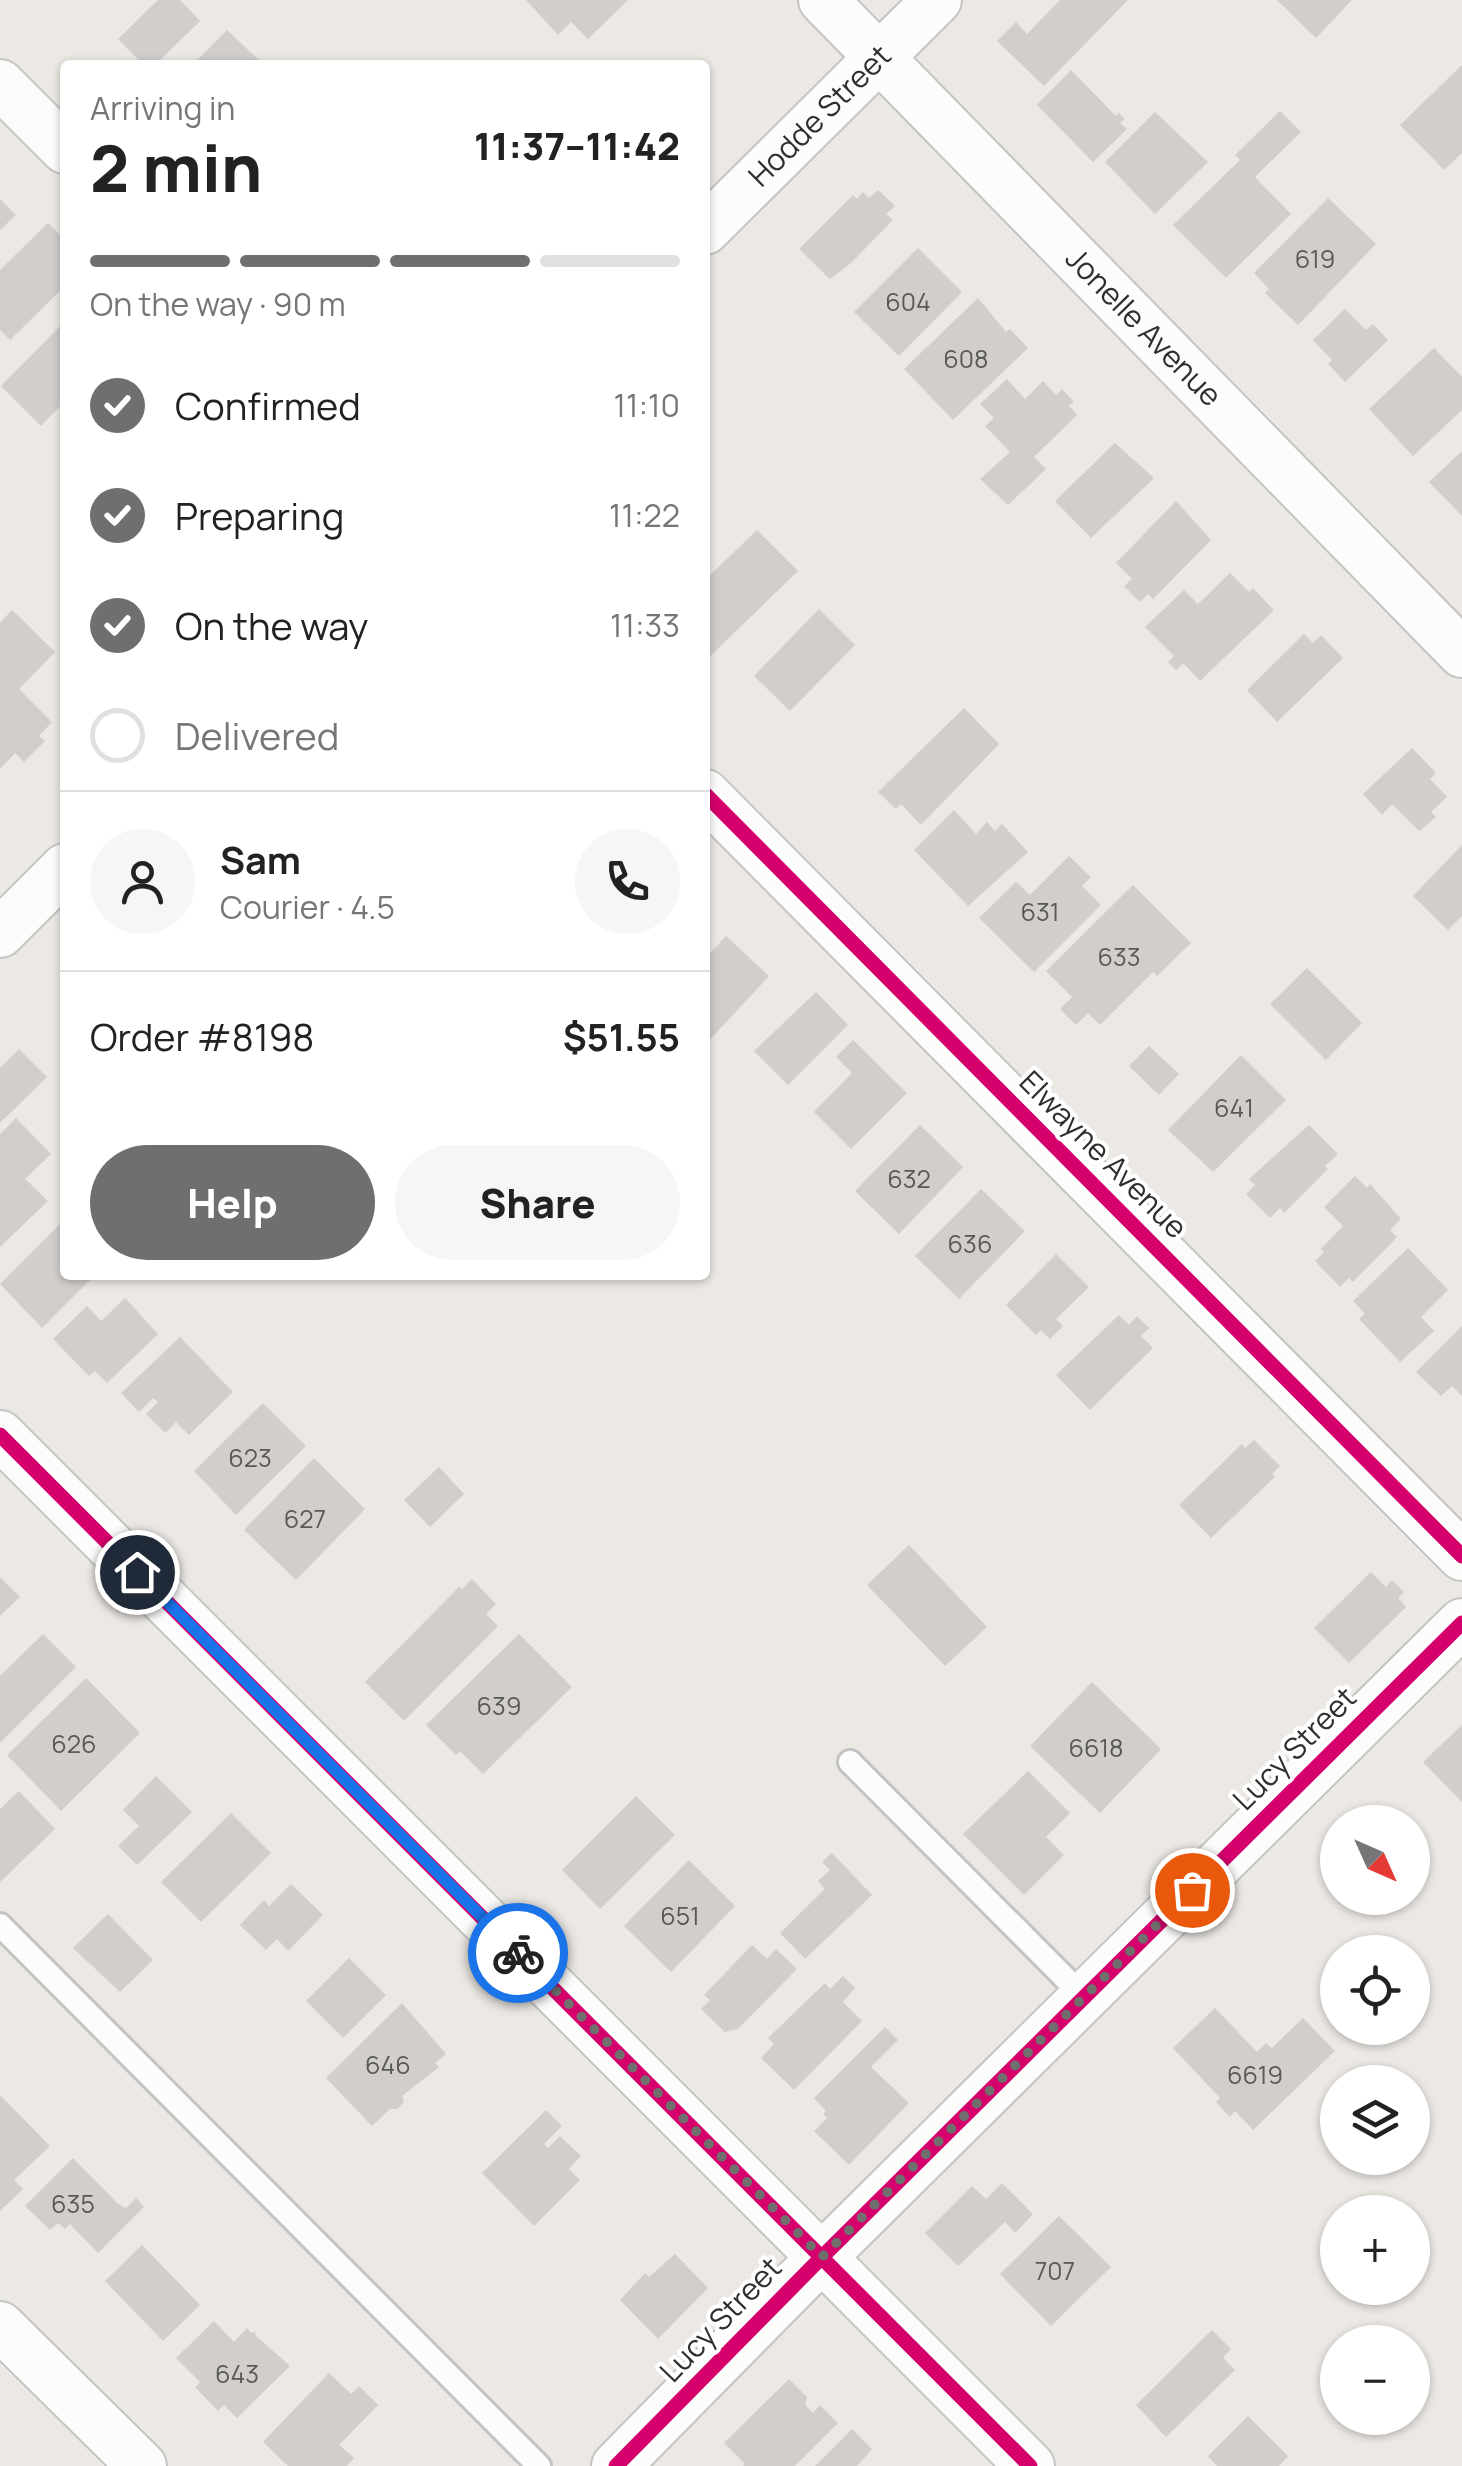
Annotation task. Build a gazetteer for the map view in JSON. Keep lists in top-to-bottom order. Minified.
{"streets":{"street":["Hodde Street","Jonelle Avenue","Elwayne Avenue","Lucy Street"]},"crossings":[["Hodde Street","Jonelle Avenue"]],"house_numbers":["619","604","608","631","633","641","632","636","623","627","639","626","6618","651","646","6619","635","707","643"],"north":"bottom right","page":{"heading":["2 min","Arriving in","11:37–11:42"],"panel":["Sam","Courier · 4.5","Order #8198","$51.55"],"bar":"On the way · 90 m","list":[["Confirmed","11:10"],["Preparing","11:22"],["On the way","11:33"],"Delivered"],"buttons":["Help","Share"],"map_buttons":["+","−"]}}
